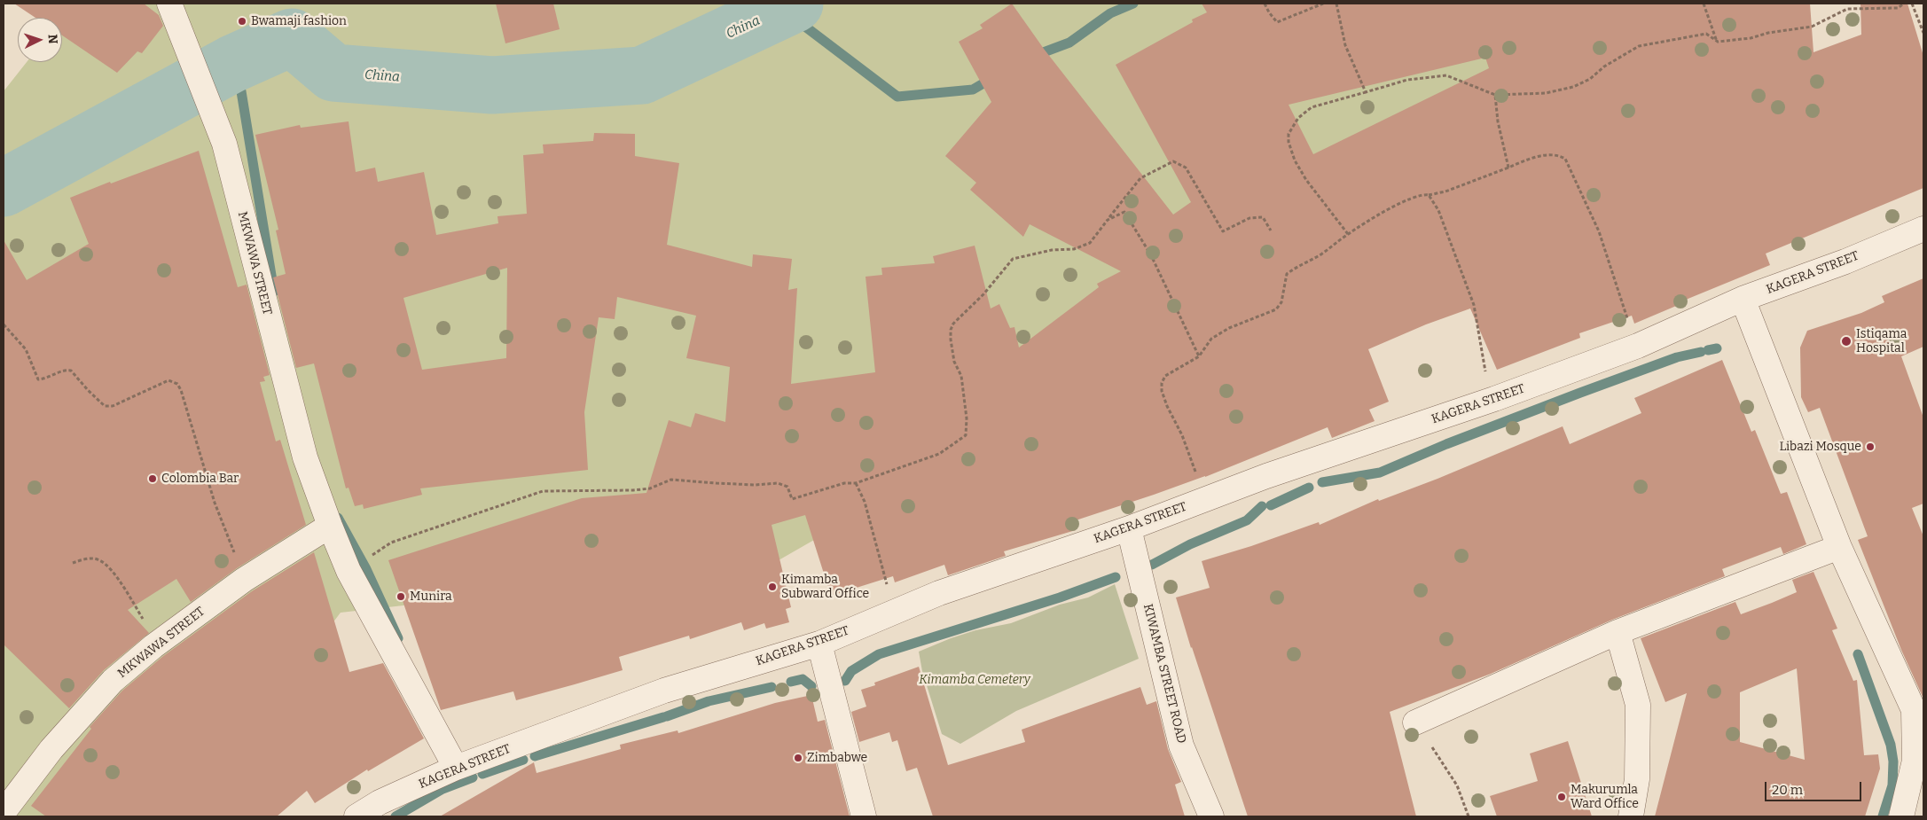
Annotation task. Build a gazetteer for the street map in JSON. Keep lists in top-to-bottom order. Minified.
{"streets":{"street":["MKWAWA STREET","KAGERA STREET","KIWAMBA STREET ROAD"]},"crossings":[["MKWAWA STREET","KAGERA STREET"],["KAGERA STREET","KIWAMBA STREET ROAD"]],"water":["China"],"parks":["Kimamba Cemetery"],"places":["Bwamaji fashion","Istiqama Hospital","Libazi Mosque","Colombia Bar","Kimamba Subward Office","Munira","Zimbabwe","Makurumla Ward Office"],"scale_bar":"20 m","north":"right"}
